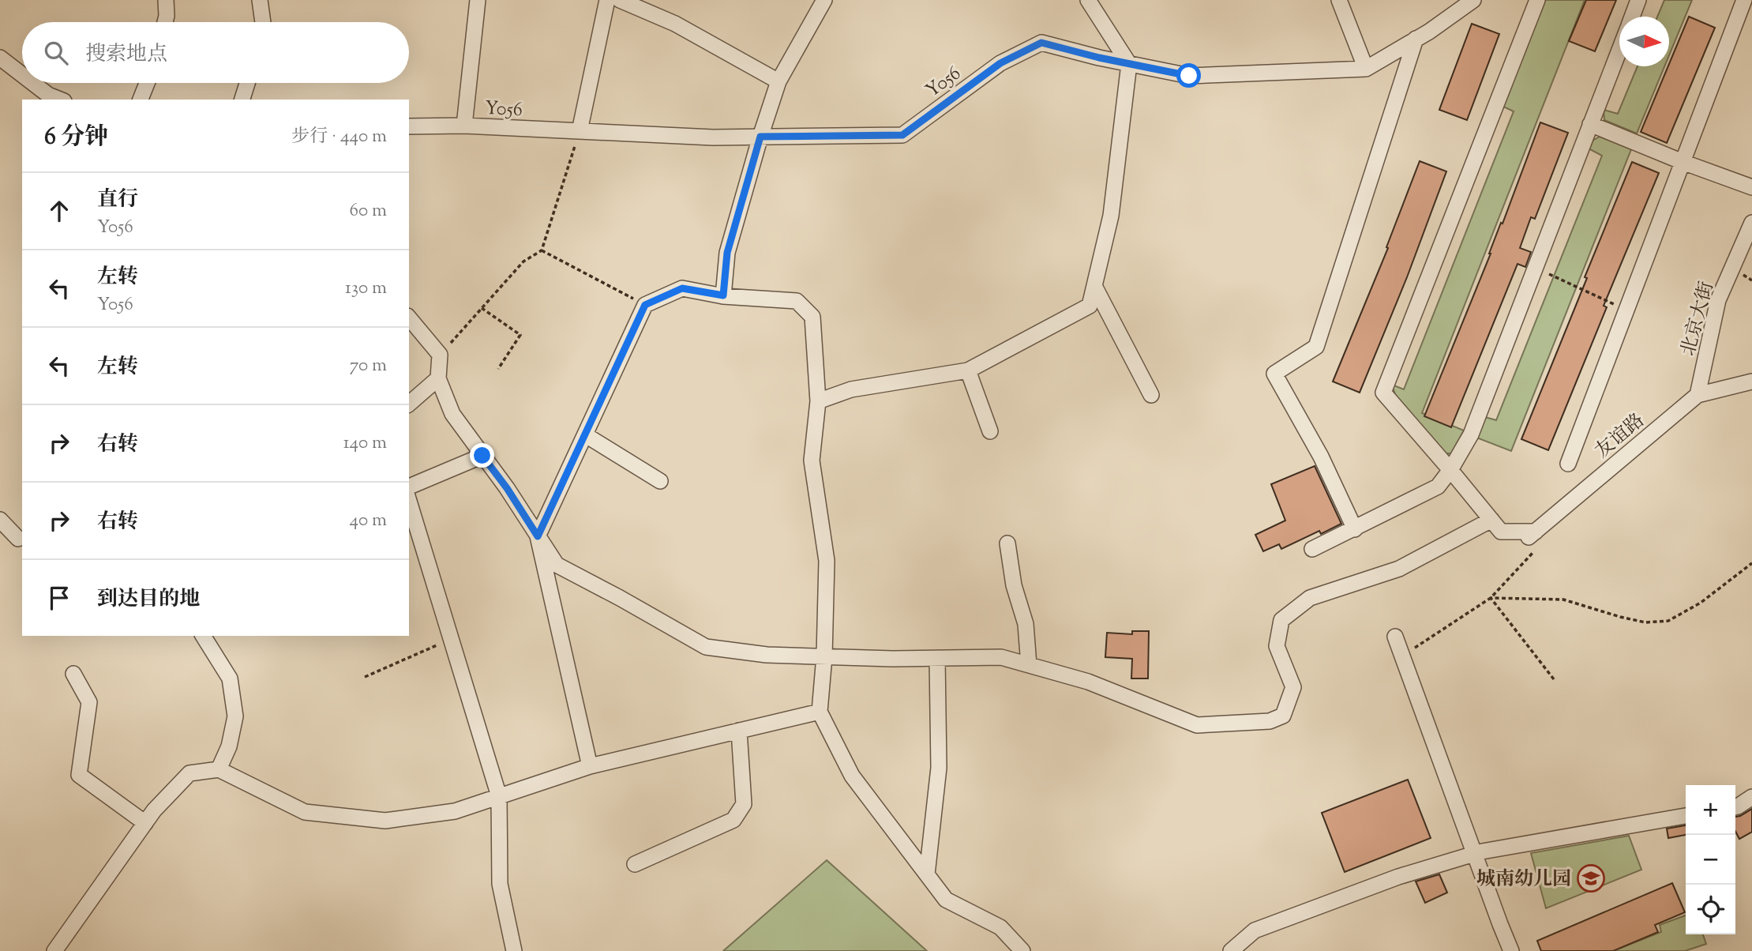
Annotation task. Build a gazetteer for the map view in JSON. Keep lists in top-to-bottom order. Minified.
{"streets":{"street":["Y056","北京大街","友谊路"]},"crossings":[["北京大街","友谊路"]],"places":{"school or university":["城南幼儿园"]},"north":"right","page":{"search":"搜索地点","heading":["6 分钟","步行 · 440 m"],"list":[["直行","Y056","60 m"],["左转","Y056","130 m"],["左转","70 m"],["右转","140 m"],["右转","40 m"],"到达目的地"],"map_buttons":["+","−"]}}
